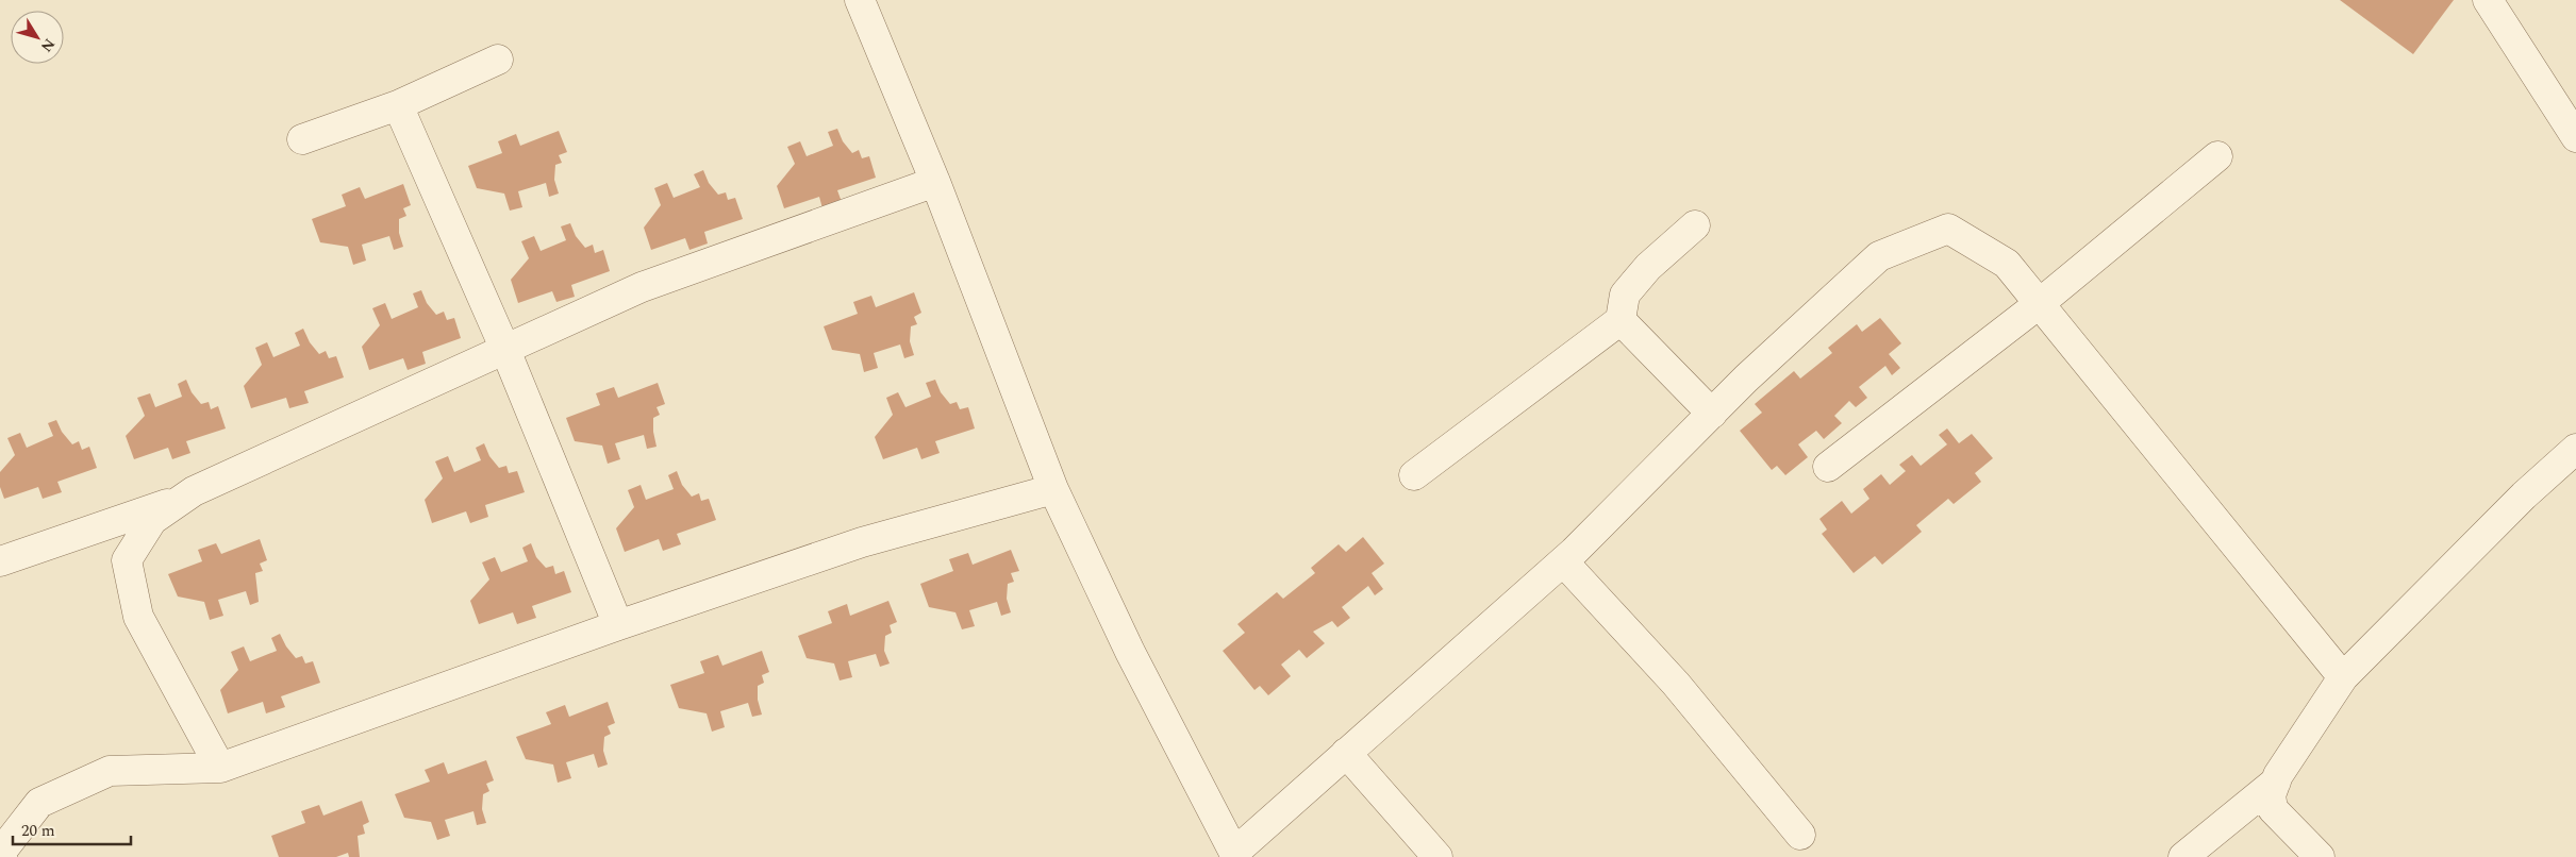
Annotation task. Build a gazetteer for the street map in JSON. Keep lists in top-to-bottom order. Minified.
{"scale_bar":"20 m","north":"bottom right"}
